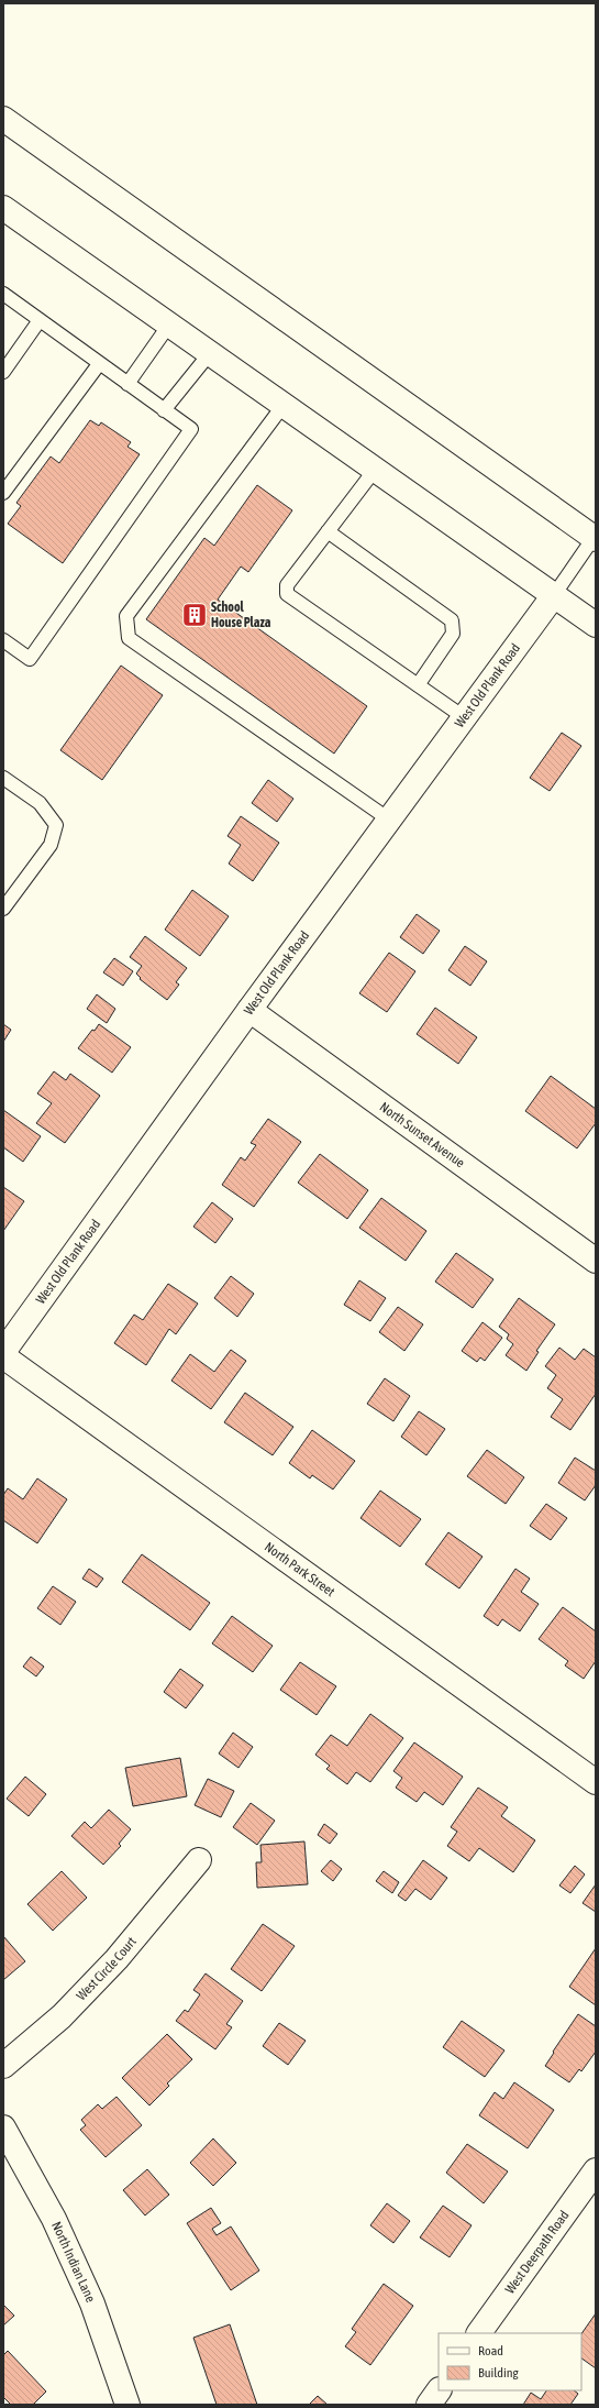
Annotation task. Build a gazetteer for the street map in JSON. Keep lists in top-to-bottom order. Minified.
{"streets":{"street":["West Old Plank Road","North Sunset Avenue","North Park Street","West Circle Court","West Deerpath Road","North Indian Lane"]},"crossings":[["West Old Plank Road","North Sunset Avenue"]],"places":{"building":["School House Plaza"]},"legend":["Road","Building"]}
